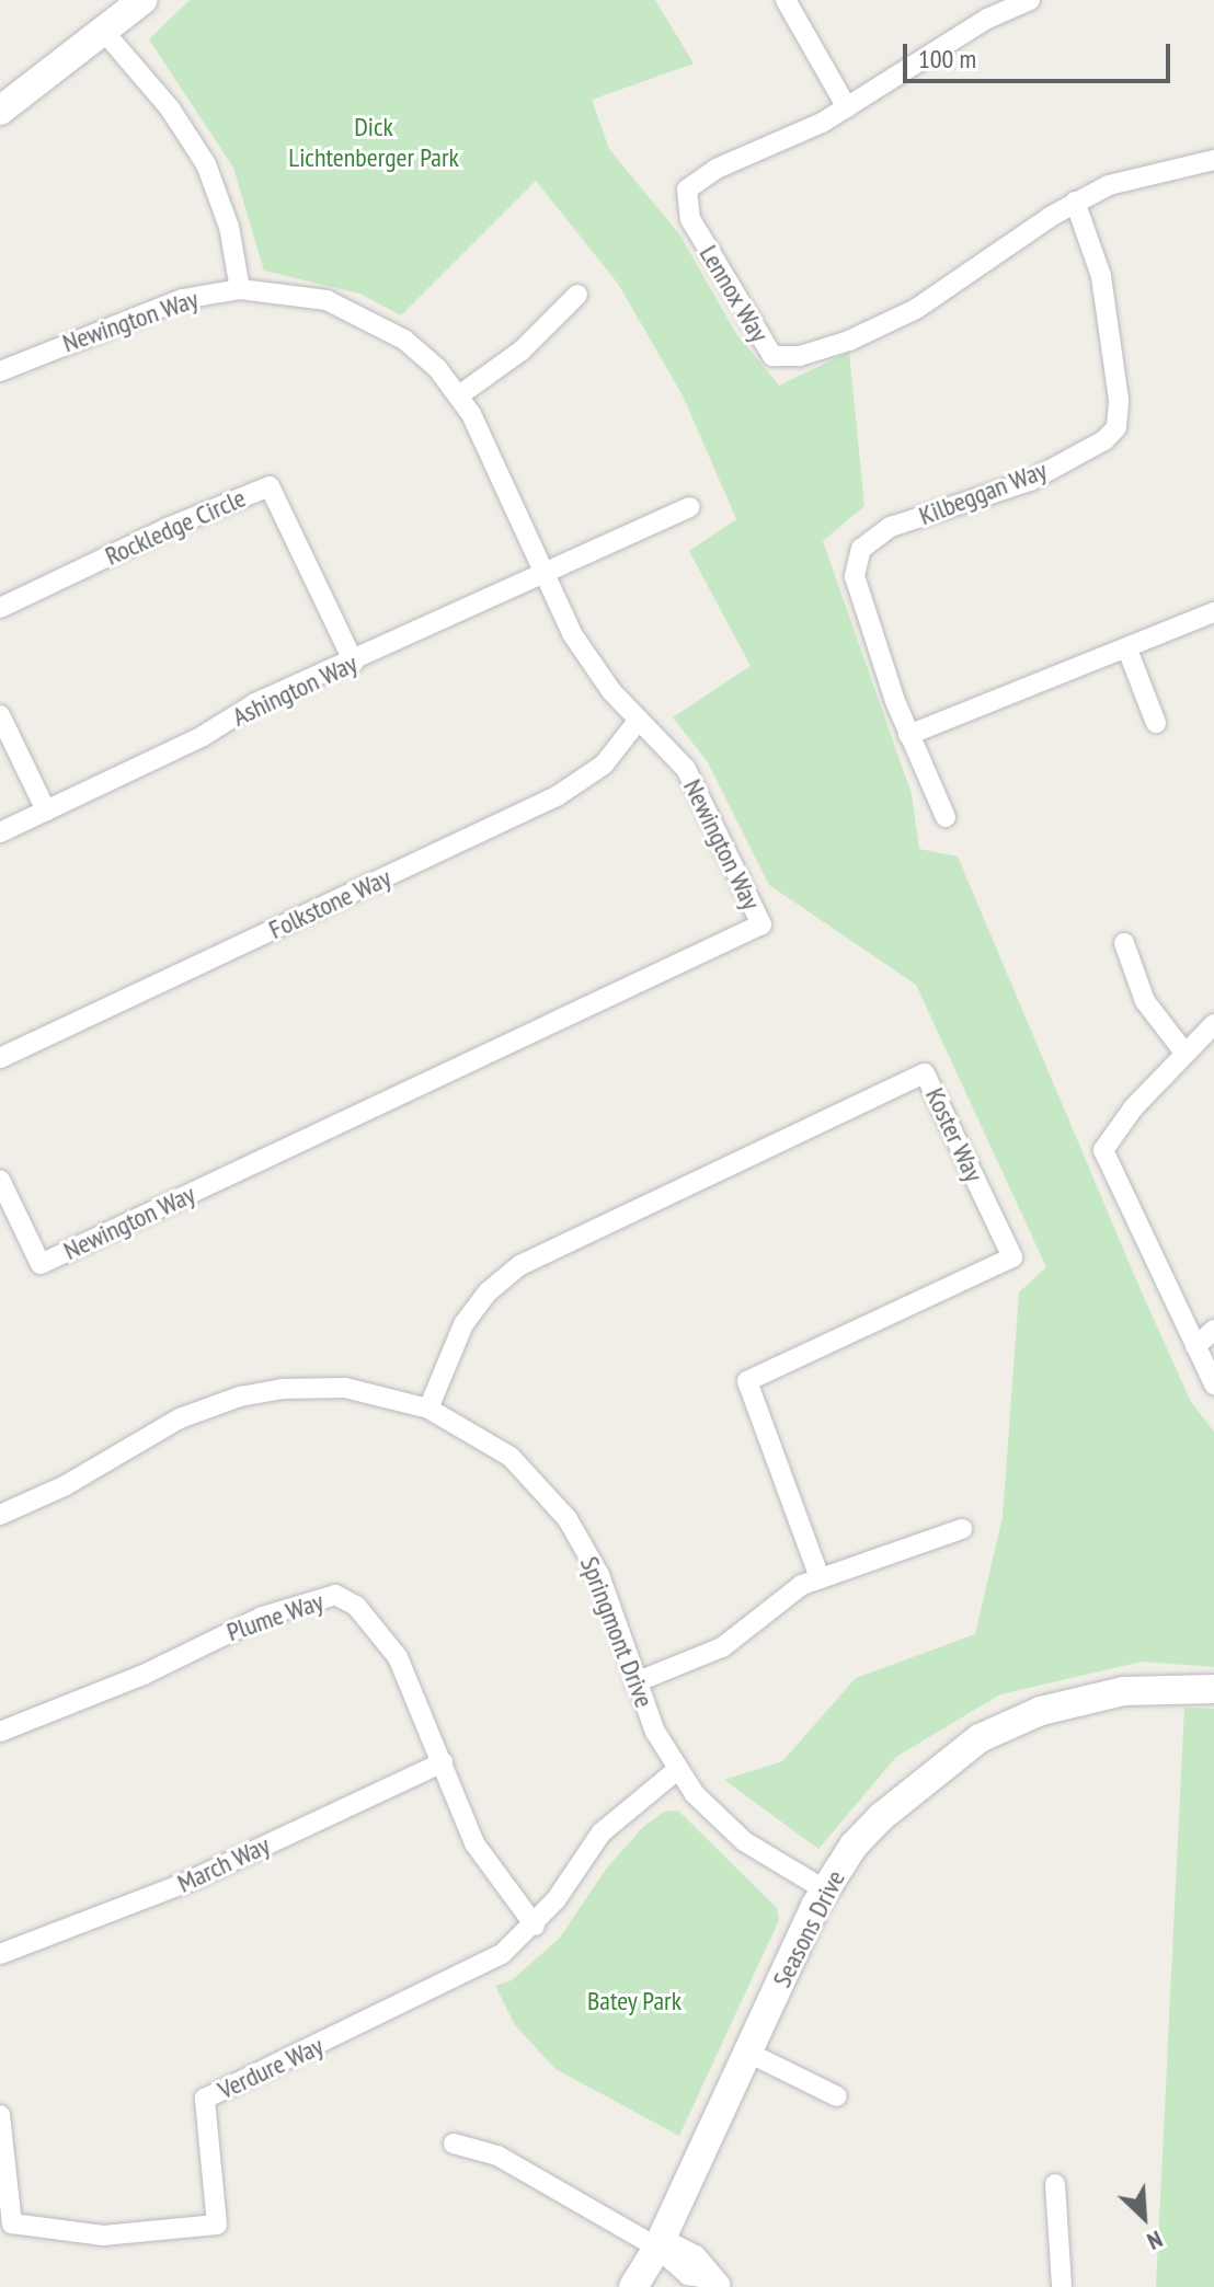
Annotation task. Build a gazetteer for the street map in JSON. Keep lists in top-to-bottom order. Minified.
{"streets":{"street":["Lennox Way","Newington Way","Kilbeggan Way","Rockledge Circle","Ashington Way","Folkstone Way","Koster Way","Plume Way","Springmont Drive","March Way","Seasons Drive","Verdure Way"]},"crossings":[["Lennox Way","Kilbeggan Way"],["Newington Way","Ashington Way"],["Newington Way","Folkstone Way"],["Rockledge Circle","Ashington Way"],["Koster Way","Springmont Drive"],["Plume Way","March Way"],["Plume Way","Verdure Way"],["Springmont Drive","Seasons Drive"],["Springmont Drive","Verdure Way"]],"parks":["Dick Lichtenberger Park","Batey Park"],"scale_bar":"100 m","north":"bottom right"}
